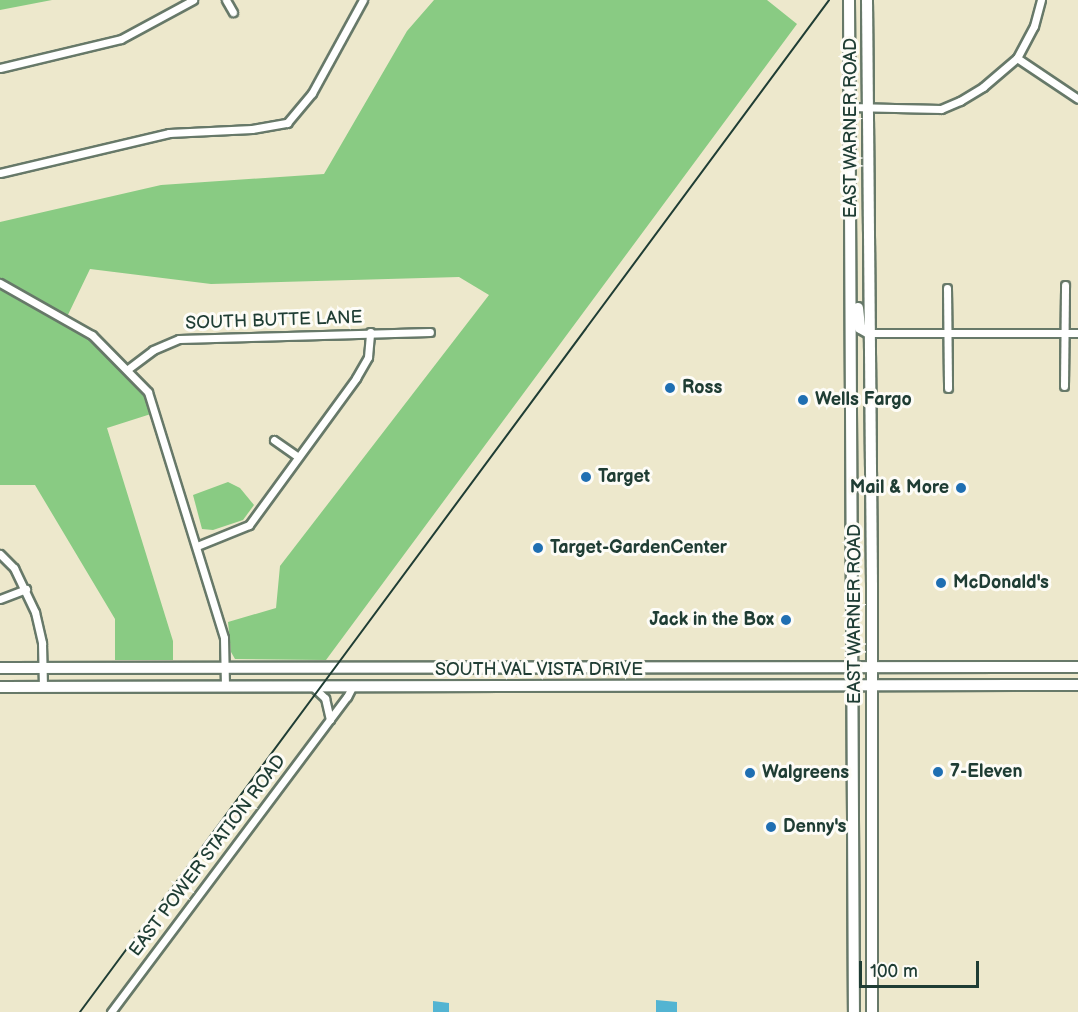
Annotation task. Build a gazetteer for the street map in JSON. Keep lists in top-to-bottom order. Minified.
{"streets":{"main road":["EAST WARNER ROAD","SOUTH VAL VISTA DRIVE"],"street":["SOUTH BUTTE LANE","EAST POWER STATION ROAD"]},"crossings":[["EAST WARNER ROAD","SOUTH VAL VISTA DRIVE"],["SOUTH VAL VISTA DRIVE","EAST POWER STATION ROAD"]],"places":["Ross","Wells Fargo","Target","Mail & More","Target-GardenCenter","McDonald's","Jack in the Box","7-Eleven","Walgreens","Denny's"],"scale_bar":"100 m"}
